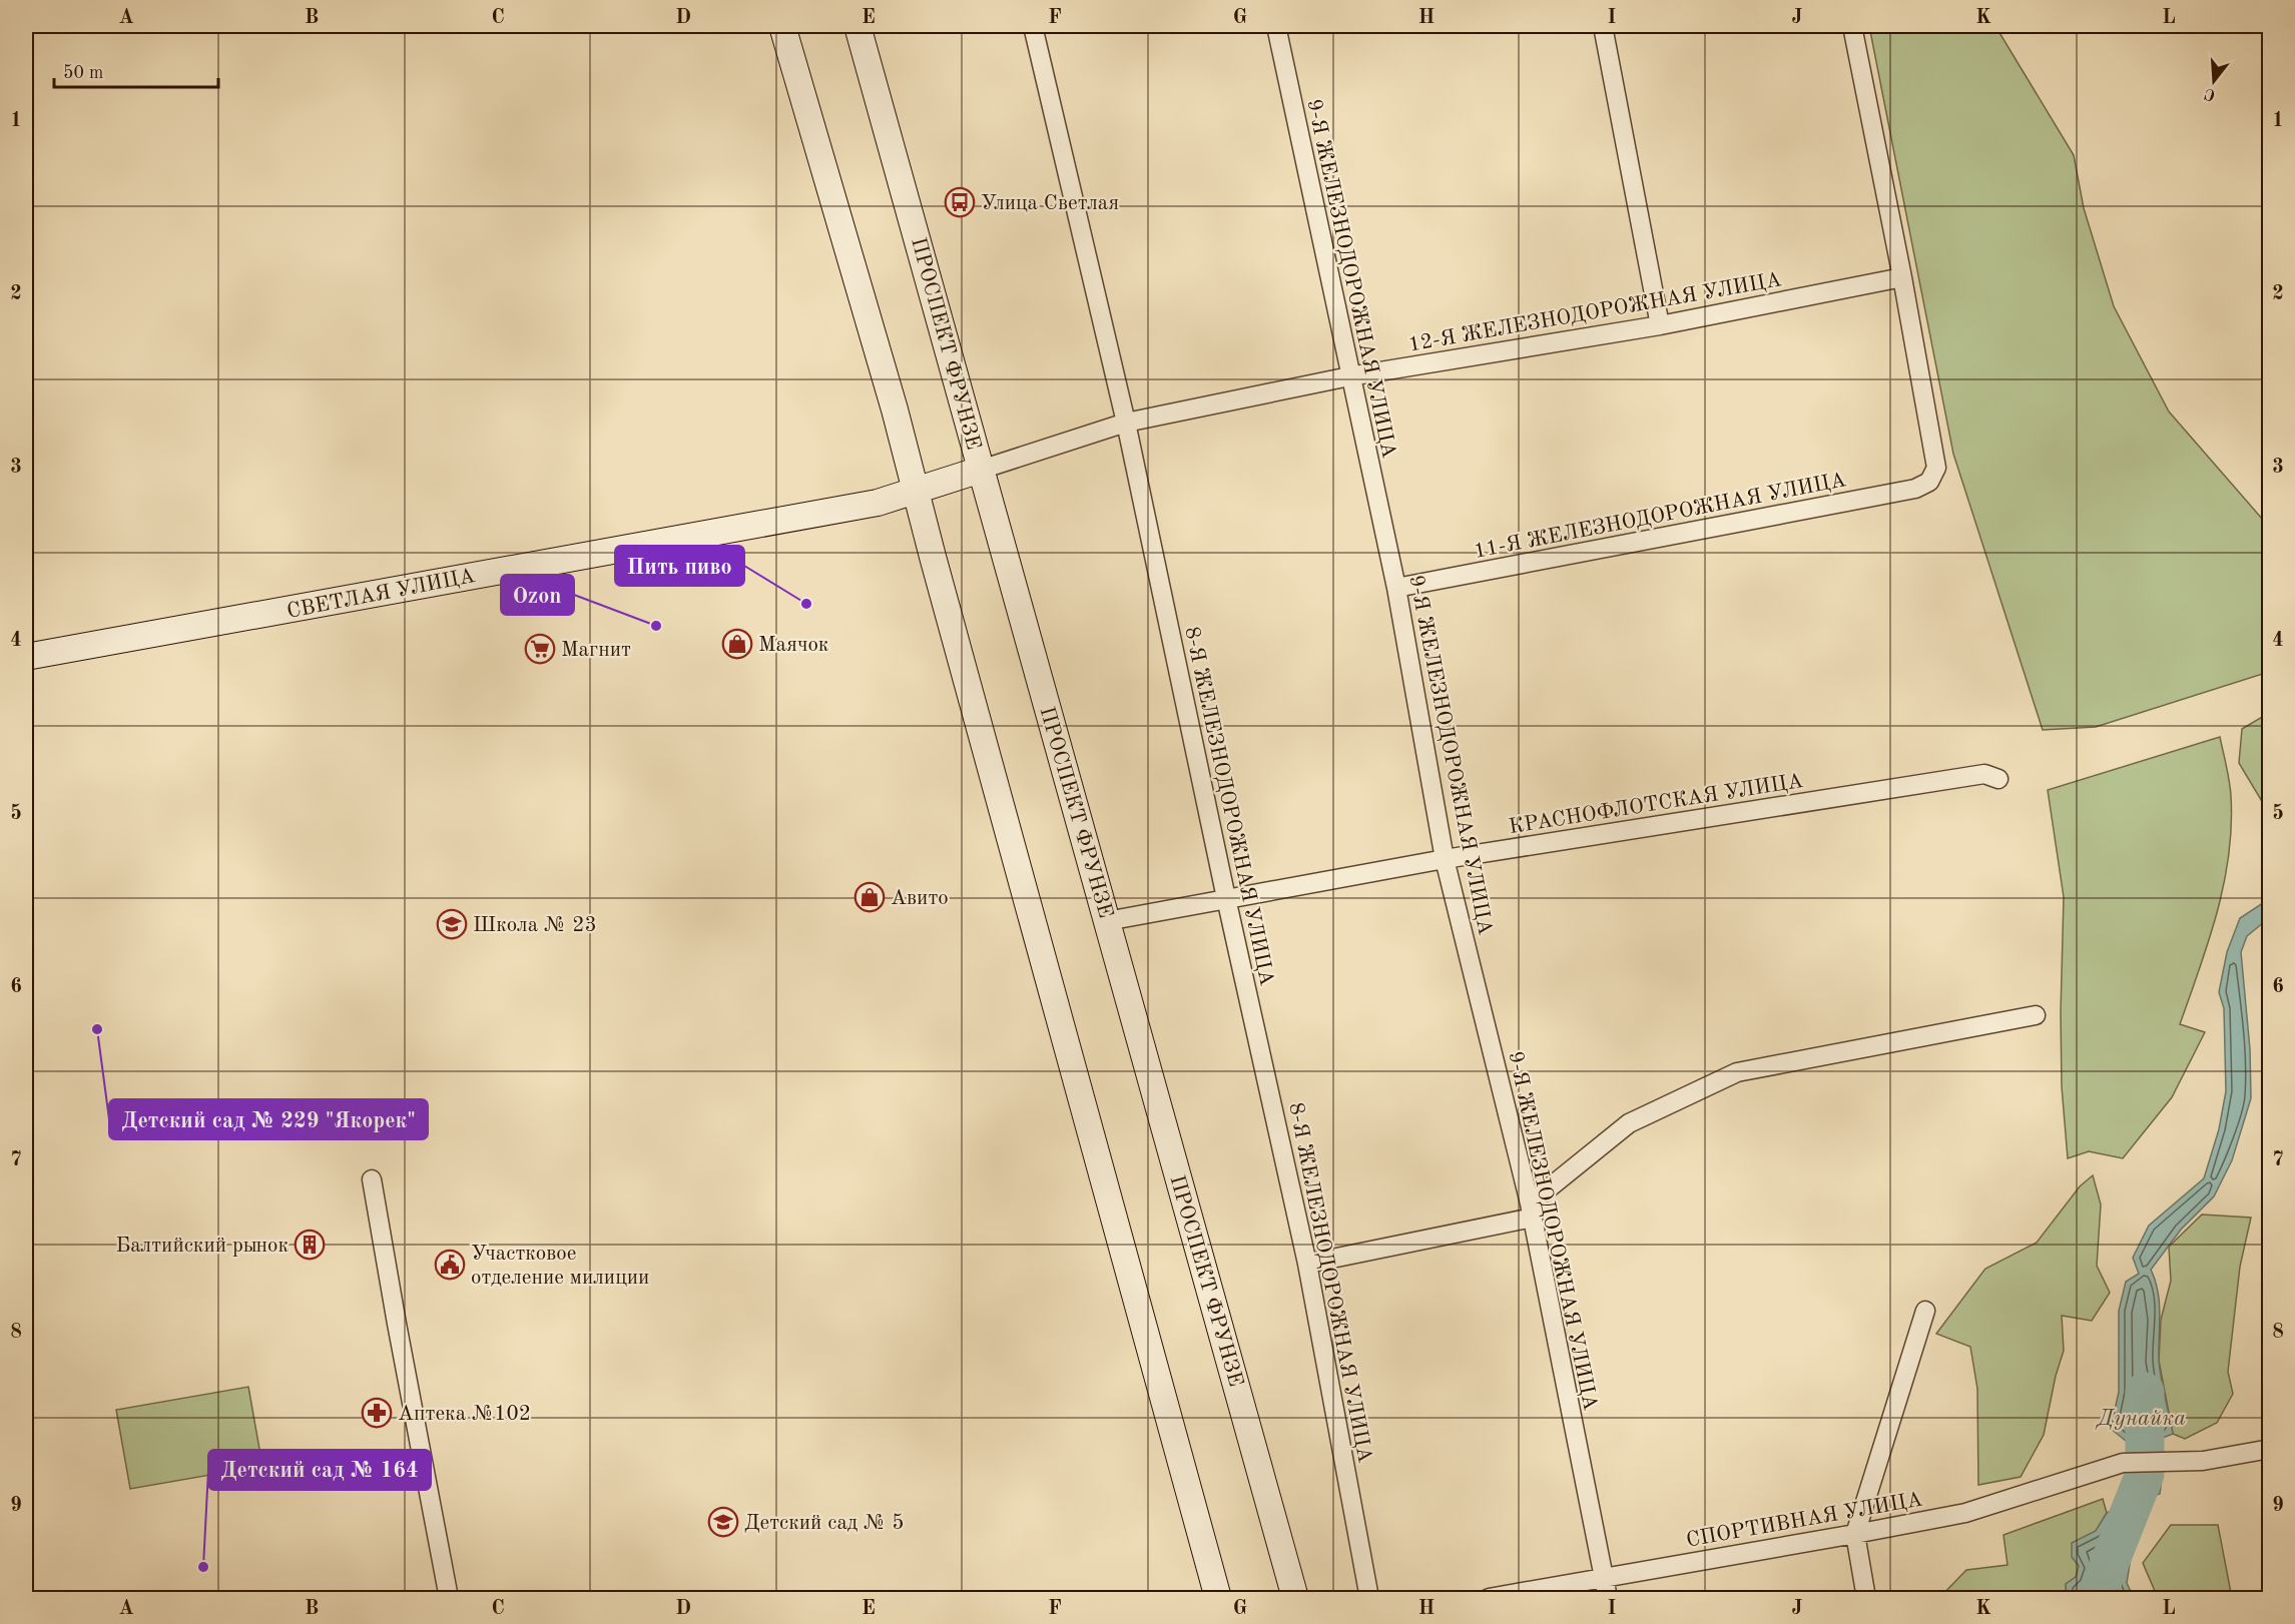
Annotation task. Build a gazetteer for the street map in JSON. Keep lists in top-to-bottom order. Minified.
{"streets":{"main road":["ПРОСПЕКТ ФРУНЗЕ","СВЕТЛАЯ УЛИЦА"],"street":["9-Я ЖЕЛЕЗНОДОРОЖНАЯ УЛИЦА","12-Я ЖЕЛЕЗНОДОРОЖНАЯ УЛИЦА","11-Я ЖЕЛЕЗНОДОРОЖНАЯ УЛИЦА","КРАСНОФЛОТСКАЯ УЛИЦА","8-Я ЖЕЛЕЗНОДОРОЖНАЯ УЛИЦА","СПОРТИВНАЯ УЛИЦА"]},"crossings":[["9-Я ЖЕЛЕЗНОДОРОЖНАЯ УЛИЦА","12-Я ЖЕЛЕЗНОДОРОЖНАЯ УЛИЦА"],["9-Я ЖЕЛЕЗНОДОРОЖНАЯ УЛИЦА","11-Я ЖЕЛЕЗНОДОРОЖНАЯ УЛИЦА"],["9-Я ЖЕЛЕЗНОДОРОЖНАЯ УЛИЦА","КРАСНОФЛОТСКАЯ УЛИЦА"],["9-Я ЖЕЛЕЗНОДОРОЖНАЯ УЛИЦА","СПОРТИВНАЯ УЛИЦА"],["12-Я ЖЕЛЕЗНОДОРОЖНАЯ УЛИЦА","ПРОСПЕКТ ФРУНЗЕ"],["12-Я ЖЕЛЕЗНОДОРОЖНАЯ УЛИЦА","11-Я ЖЕЛЕЗНОДОРОЖНАЯ УЛИЦА"],["12-Я ЖЕЛЕЗНОДОРОЖНАЯ УЛИЦА","СВЕТЛАЯ УЛИЦА"],["12-Я ЖЕЛЕЗНОДОРОЖНАЯ УЛИЦА","8-Я ЖЕЛЕЗНОДОРОЖНАЯ УЛИЦА"],["ПРОСПЕКТ ФРУНЗЕ","СВЕТЛАЯ УЛИЦА"],["ПРОСПЕКТ ФРУНЗЕ","КРАСНОФЛОТСКАЯ УЛИЦА"],["КРАСНОФЛОТСКАЯ УЛИЦА","8-Я ЖЕЛЕЗНОДОРОЖНАЯ УЛИЦА"]],"water":["Дунайка"],"places":{"bus stop":["Улица Светлая"],"other":["Пить пиво","Ozon","Детский сад № 229 \"Якорек\"","Детский сад № 164"],"shop":["Маячок","Авито"],"supermarket":["Магнит"],"school or university":["Школа № 23","Детский сад № 5"],"building":["Балтийский рынок"],"public building":["Участковое отделение милиции"],"pharmacy":["Аптека №102"]},"scale_bar":"50 m","north":"bottom","grid":{"columns":["A","B","C","D","E","F","G","H","I","J","K","L"],"rows":["1","2","3","4","5","6","7","8","9"]}}
